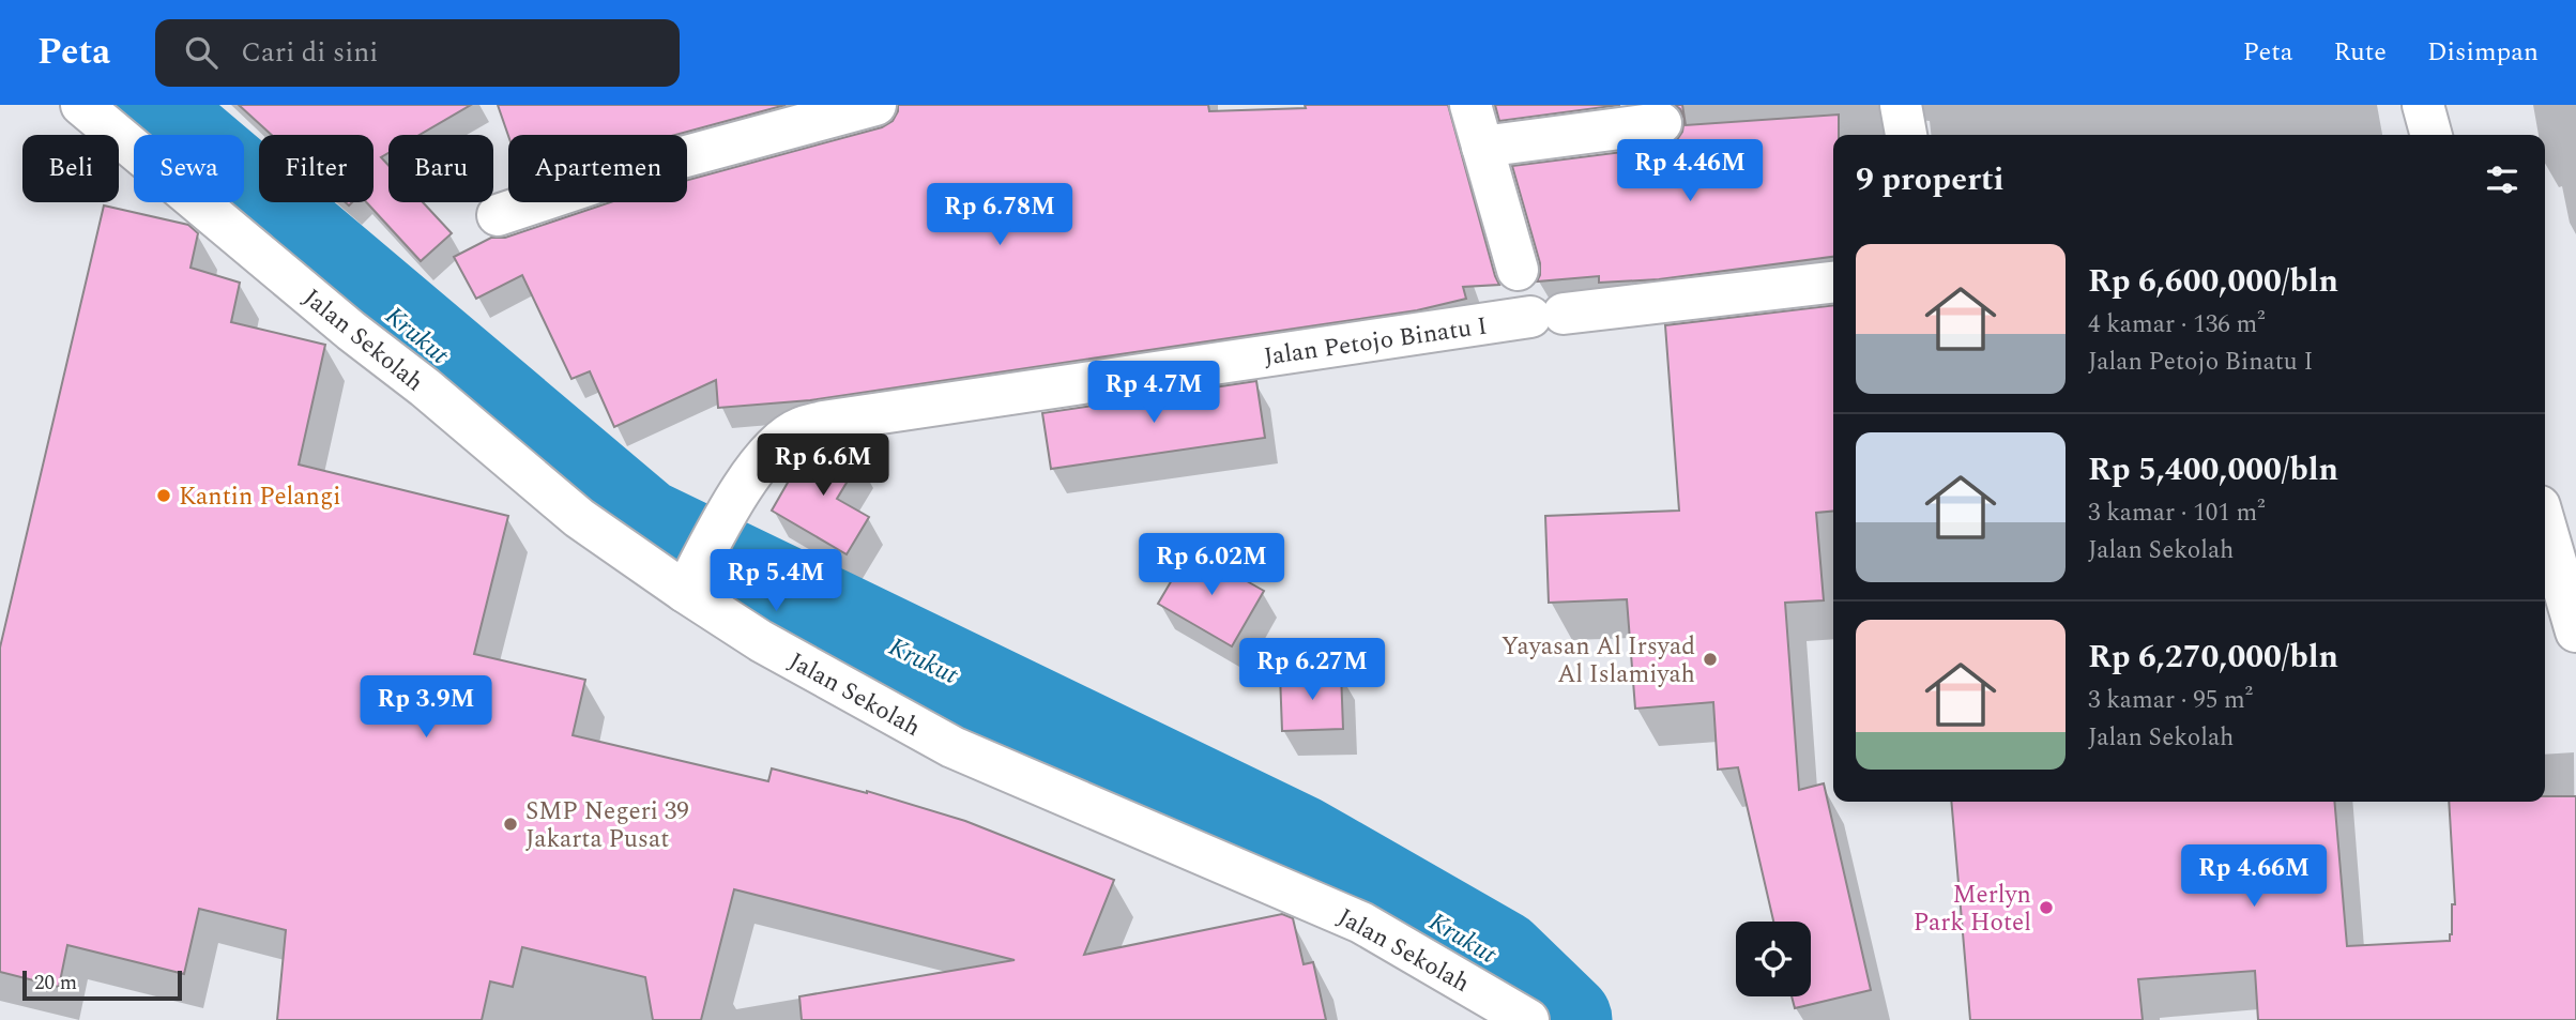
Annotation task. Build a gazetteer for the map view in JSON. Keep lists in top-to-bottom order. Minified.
{"streets":{"street":["Jalan Sekolah","Jalan Petojo Binatu I"]},"crossings":[["Jalan Sekolah","Jalan Petojo Binatu I"]],"water":["Krukut"],"places":["Kantin Pelangi","Yayasan Al Irsyad Al Islamiyah","SMP Negeri 39 Jakarta Pusat","Merlyn Park Hotel"],"scale_bar":"20 m","page":{"header":"Peta","search":"Cari di sini","nav":["Peta","Rute","Disimpan"],"chip":["Beli","Sewa","Filter","Baru","Apartemen"],"heading":"9 properti","price":["Rp 4.46M","Rp 6.78M","Rp 4.7M","Rp 6.6M","Rp 6.02M","Rp 5.4M","Rp 6.27M","Rp 3.9M","Rp 4.66M"],"list":[{"name":"Rp 6,600,000/bln","note":"4 kamar · 136 m² · Jalan Petojo Binatu I"},{"name":"Rp 5,400,000/bln","note":"3 kamar · 101 m² · Jalan Sekolah"},{"name":"Rp 6,270,000/bln","note":"3 kamar · 95 m² · Jalan Sekolah"}],"scale":"20 m"}}
